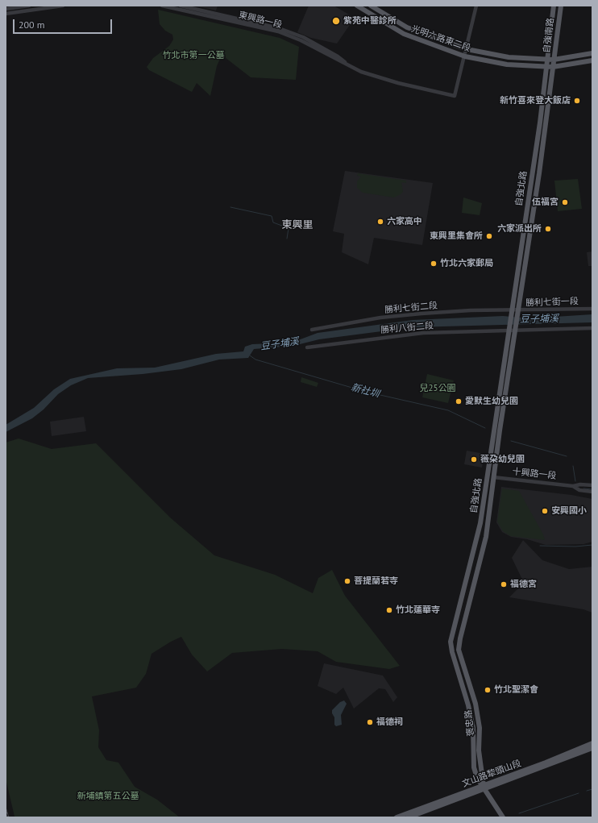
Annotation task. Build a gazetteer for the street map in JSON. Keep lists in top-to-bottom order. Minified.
{"streets":{"main road":["自強南路","光明六路東二段","自強北路","褒忠路","文山路犂頭山段"],"street":["東興路一段","勝利七街一段","勝利七街二段","勝利八街二段","十興路一段"]},"crossings":[["東興路一段","光明六路東二段"],["自強南路","光明六路東二段"],["自強南路","自強北路"],["光明六路東二段","自強北路"],["自強北路","勝利七街一段"],["自強北路","勝利七街二段"],["自強北路","勝利八街二段"],["自強北路","十興路一段"],["自強北路","褒忠路"],["勝利七街一段","勝利七街二段"],["褒忠路","文山路犂頭山段"]],"districts":["東興里"],"water":["豆子埔溪","新社圳"],"parks":["竹北市第一公墓","兒25公園","新埔鎮第五公墓"],"places":["紫苑中醫診所","新竹喜來登大飯店","伍福宮","六家高中","六家派出所","東興里集會所","竹北六家郵局","愛默生幼兒園","薇朶幼兒園","安興國小","菩提蘭若寺","福德宮","竹北蓮華寺","竹北聖潔會","福德祠"],"scale_bar":"200 m"}
